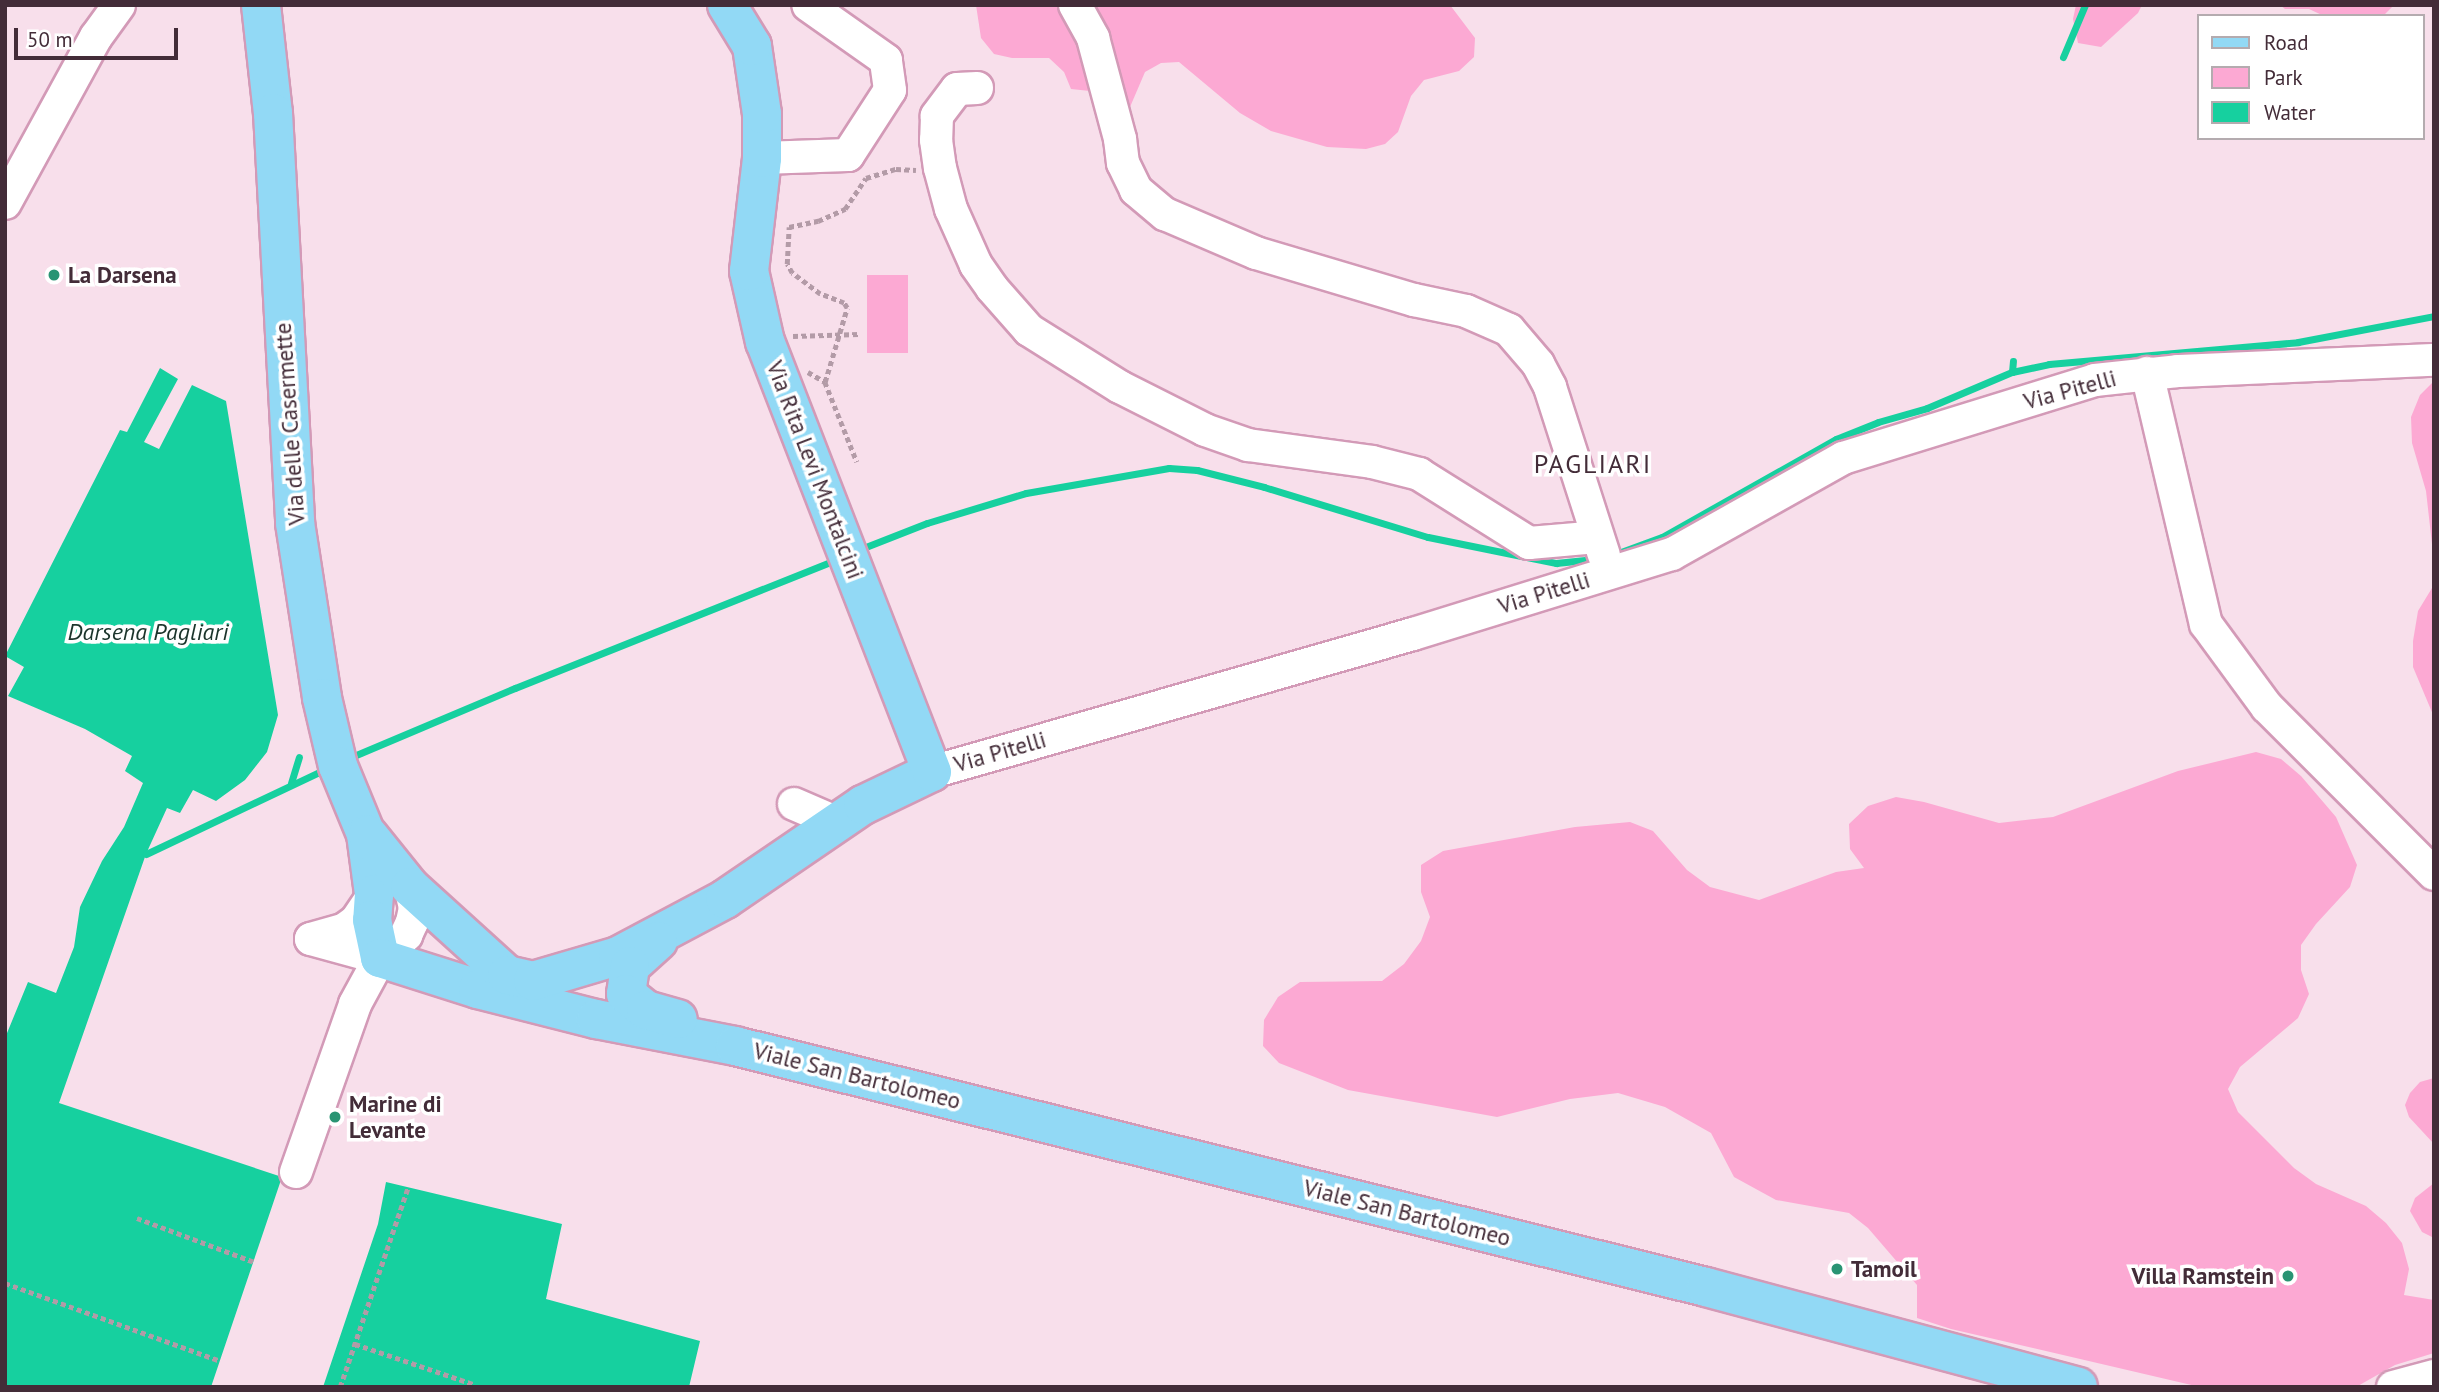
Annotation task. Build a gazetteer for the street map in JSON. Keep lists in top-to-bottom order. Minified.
{"streets":{"main road":["Via Pitelli","Via delle Casermette","Via Rita Levi Montalcini","Viale San Bartolomeo"]},"crossings":[["Via Pitelli","Via delle Casermette"],["Via Pitelli","Via Rita Levi Montalcini"],["Via Pitelli","Viale San Bartolomeo"],["Via delle Casermette","Viale San Bartolomeo"]],"districts":["PAGLIARI"],"water":["Darsena Pagliari"],"places":["La Darsena","Marine di Levante","Tamoil","Villa Ramstein"],"legend":["Road","Park","Water"],"scale_bar":"50 m"}
